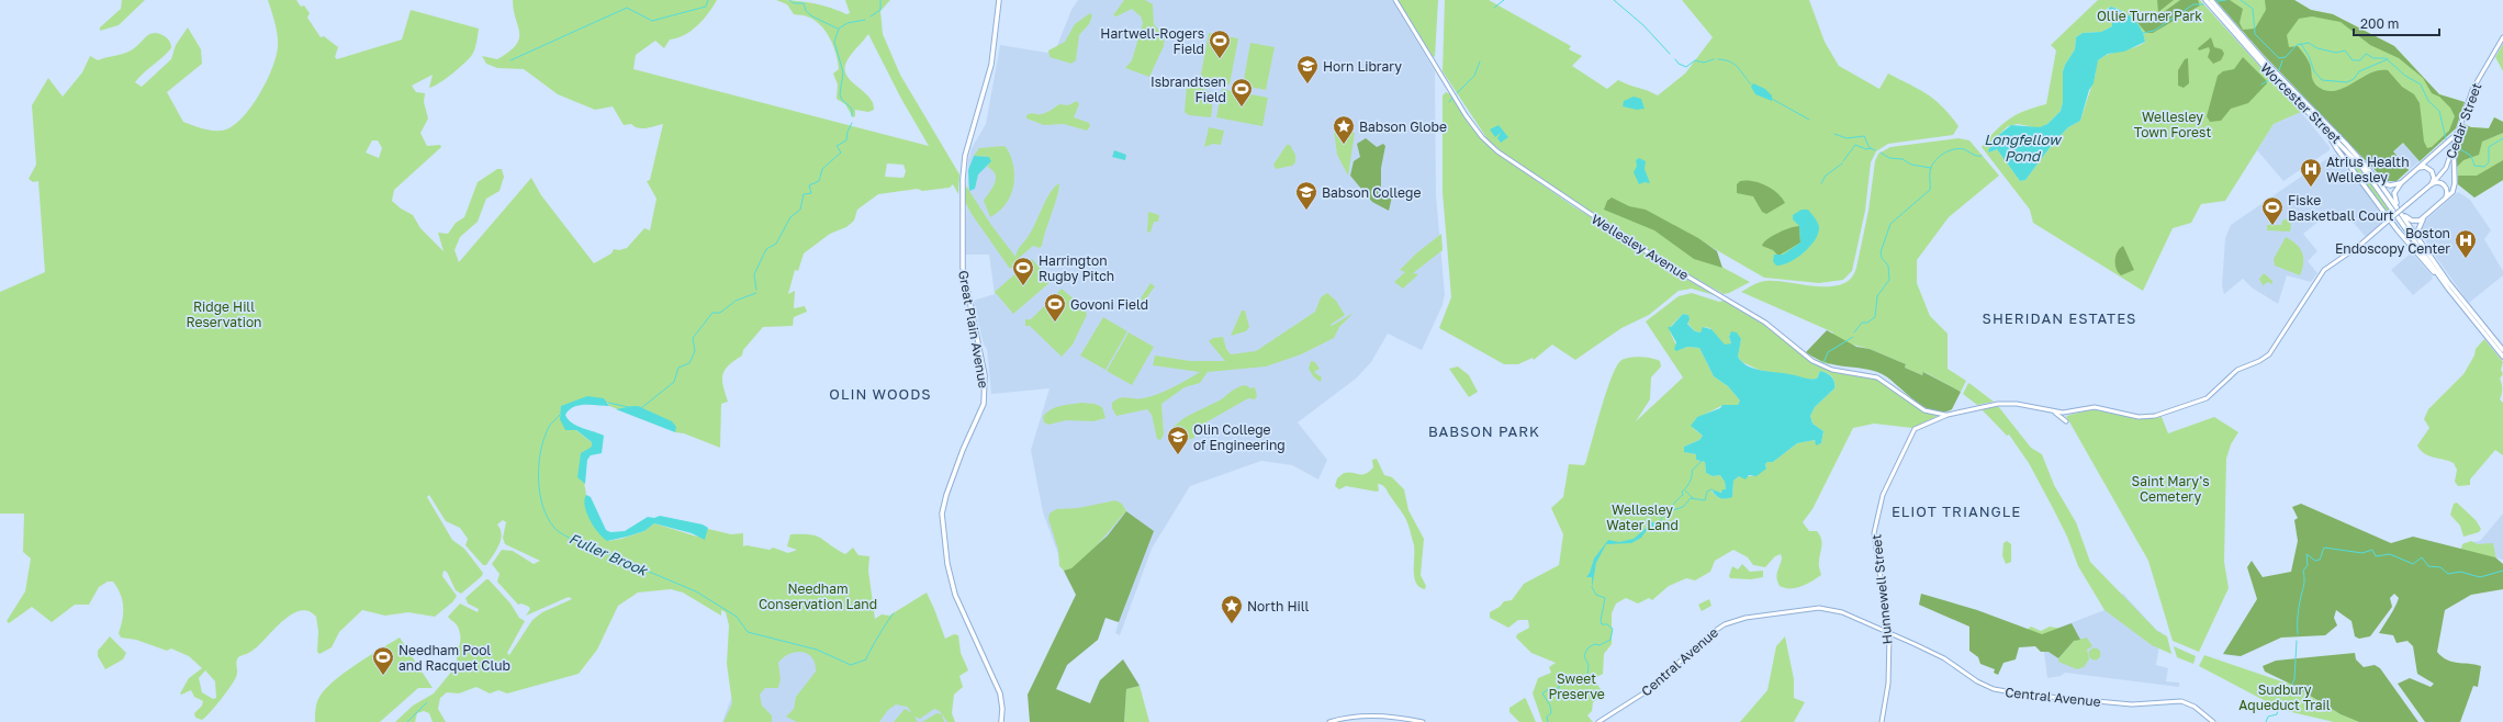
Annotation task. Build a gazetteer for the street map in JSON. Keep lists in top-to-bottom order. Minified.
{"streets":{"main road":["Worcester Street","Cedar Street","Wellesley Avenue","Great Plain Avenue","Hunnewell Street","Central Avenue"]},"crossings":[["Cedar Street","Hunnewell Street"],["Wellesley Avenue","Hunnewell Street"],["Hunnewell Street","Central Avenue"]],"districts":["SHERIDAN ESTATES","OLIN WOODS","BABSON PARK","ELIOT TRIANGLE"],"water":["Longfellow Pond","Fuller Brook"],"parks":["Ollie Turner Park","Wellesley Town Forest","Ridge Hill Reservation","Saint Mary's Cemetery","Wellesley Water Land","Needham Conservation Land","Sweet Preserve","Sudbury Aqueduct Trail"],"places":{"sports":["Hartwell-Rogers Field","Isbrandtsen Field","Fiske Basketball Court","Harrington Rugby Pitch","Govoni Field","Needham Pool and Racquet Club"],"school or university":["Horn Library","Babson College","Olin College of Engineering"],"place":["Babson Globe","North Hill"],"hospital":["Atrius Health Wellesley","Boston Endoscopy Center"]},"scale_bar":"200 m"}
